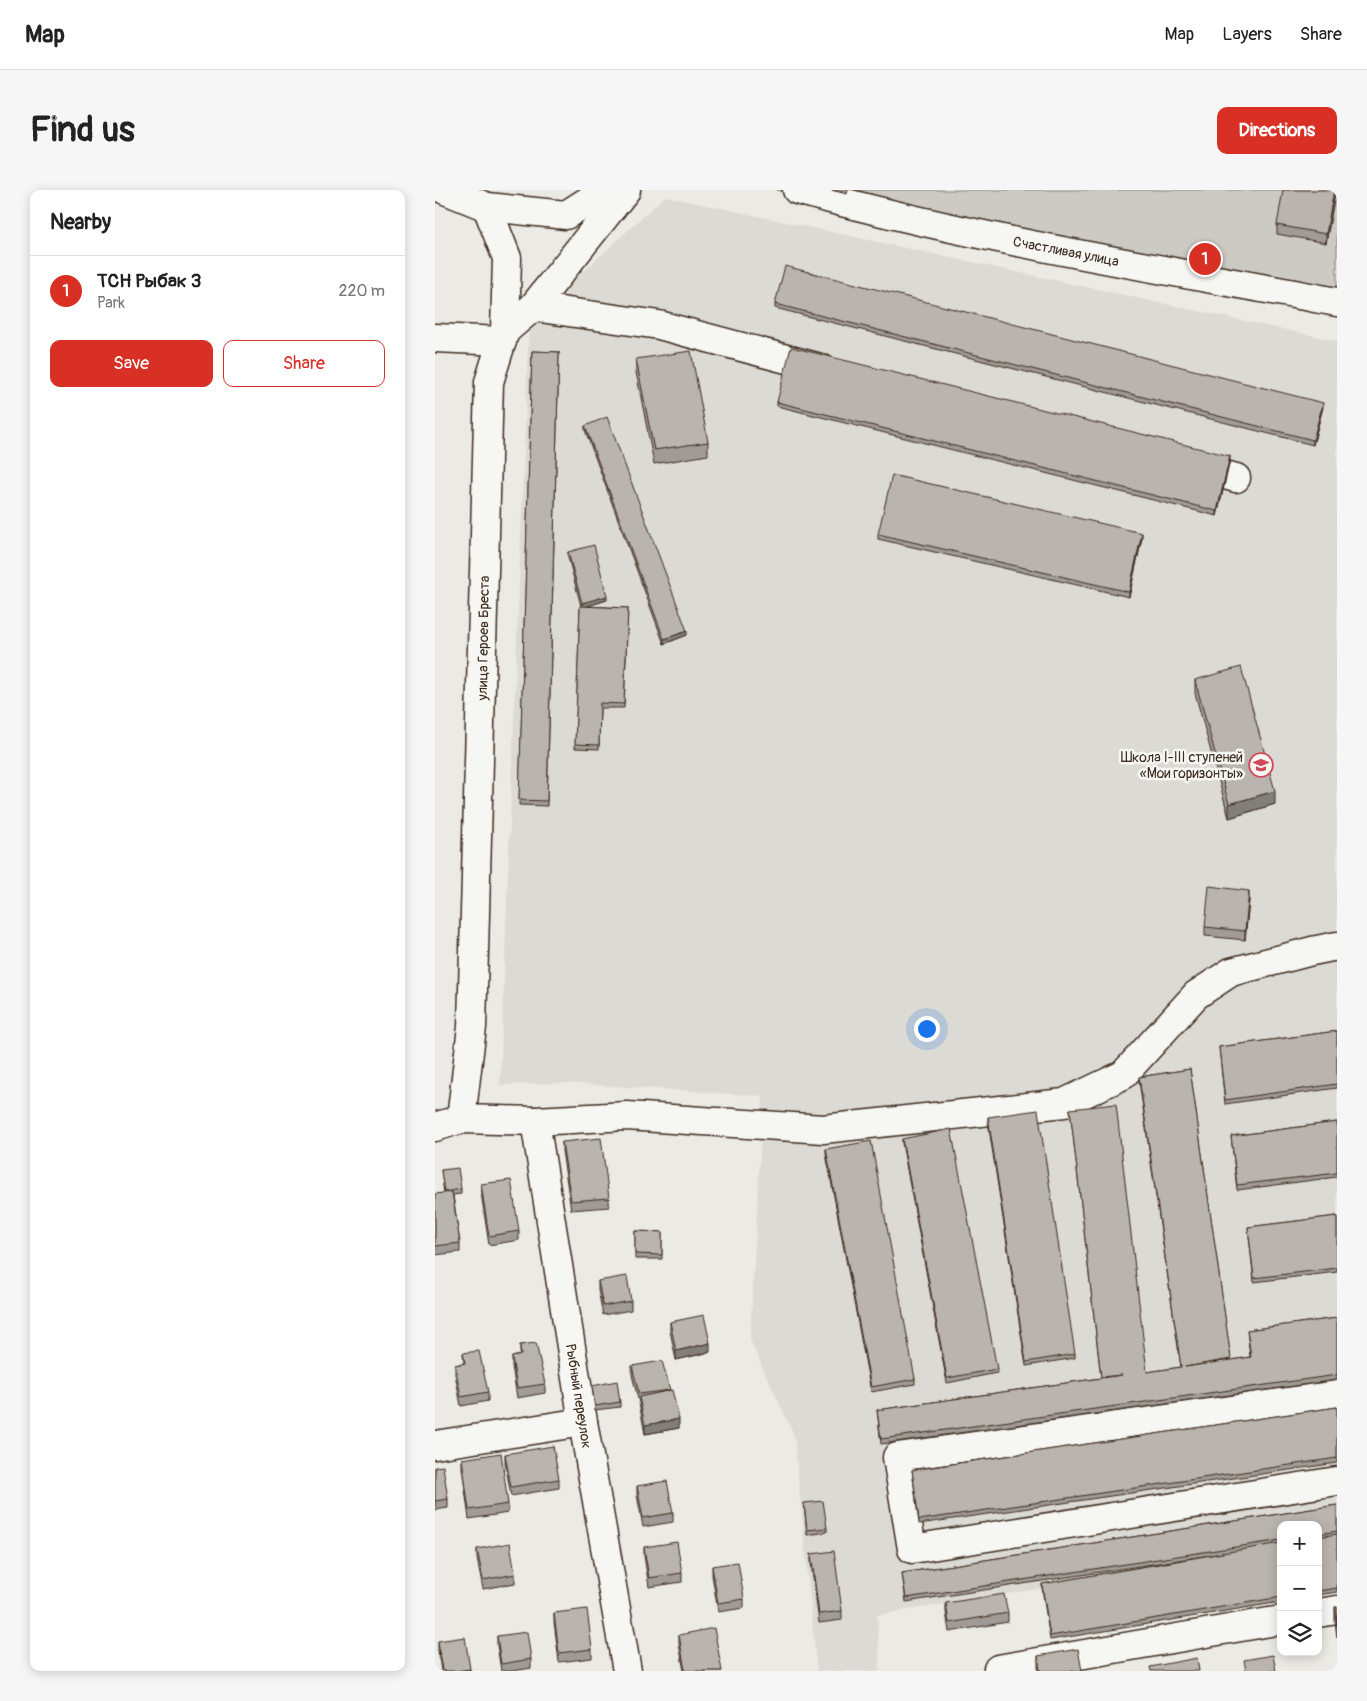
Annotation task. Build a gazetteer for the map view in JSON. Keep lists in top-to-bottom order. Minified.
{"streets":{"street":["Счастливая улица","улица Героев Бреста","Рыбный переулок"]},"places":{"school or university":["Школа I-III ступеней «Мои горизонты»"]},"page":{"header":"Map","nav":["Map","Layers","Share"],"buttons":["Directions",["Save","Share"]],"title":"Find us","heading":"Nearby","pins":"1","list":[{"mark":"1","name":"ТСН Рыбак 3","note":"Park","value":"220 m"}],"map_buttons":["+","−"]}}
